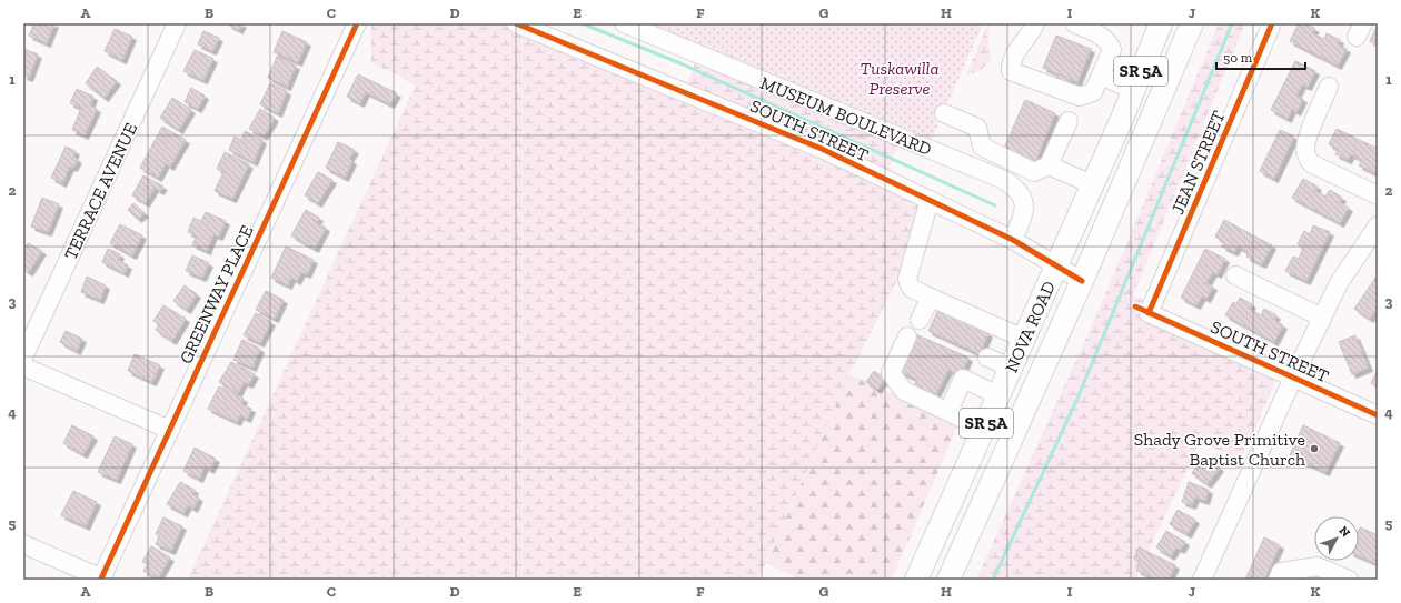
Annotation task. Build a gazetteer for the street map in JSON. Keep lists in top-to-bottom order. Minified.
{"streets":{"main road":["SR 5A","NOVA ROAD"],"street":["MUSEUM BOULEVARD","SOUTH STREET","JEAN STREET","TERRACE AVENUE","GREENWAY PLACE"]},"crossings":[["MUSEUM BOULEVARD","SOUTH STREET"],["SOUTH STREET","JEAN STREET"],["SOUTH STREET","NOVA ROAD"]],"parks":["Tuskawilla Preserve"],"places":["Shady Grove Primitive Baptist Church"],"scale_bar":"50 m","north":"top right","grid":{"columns":["A","B","C","D","E","F","G","H","I","J","K"],"rows":["1","2","3","4","5"]}}
